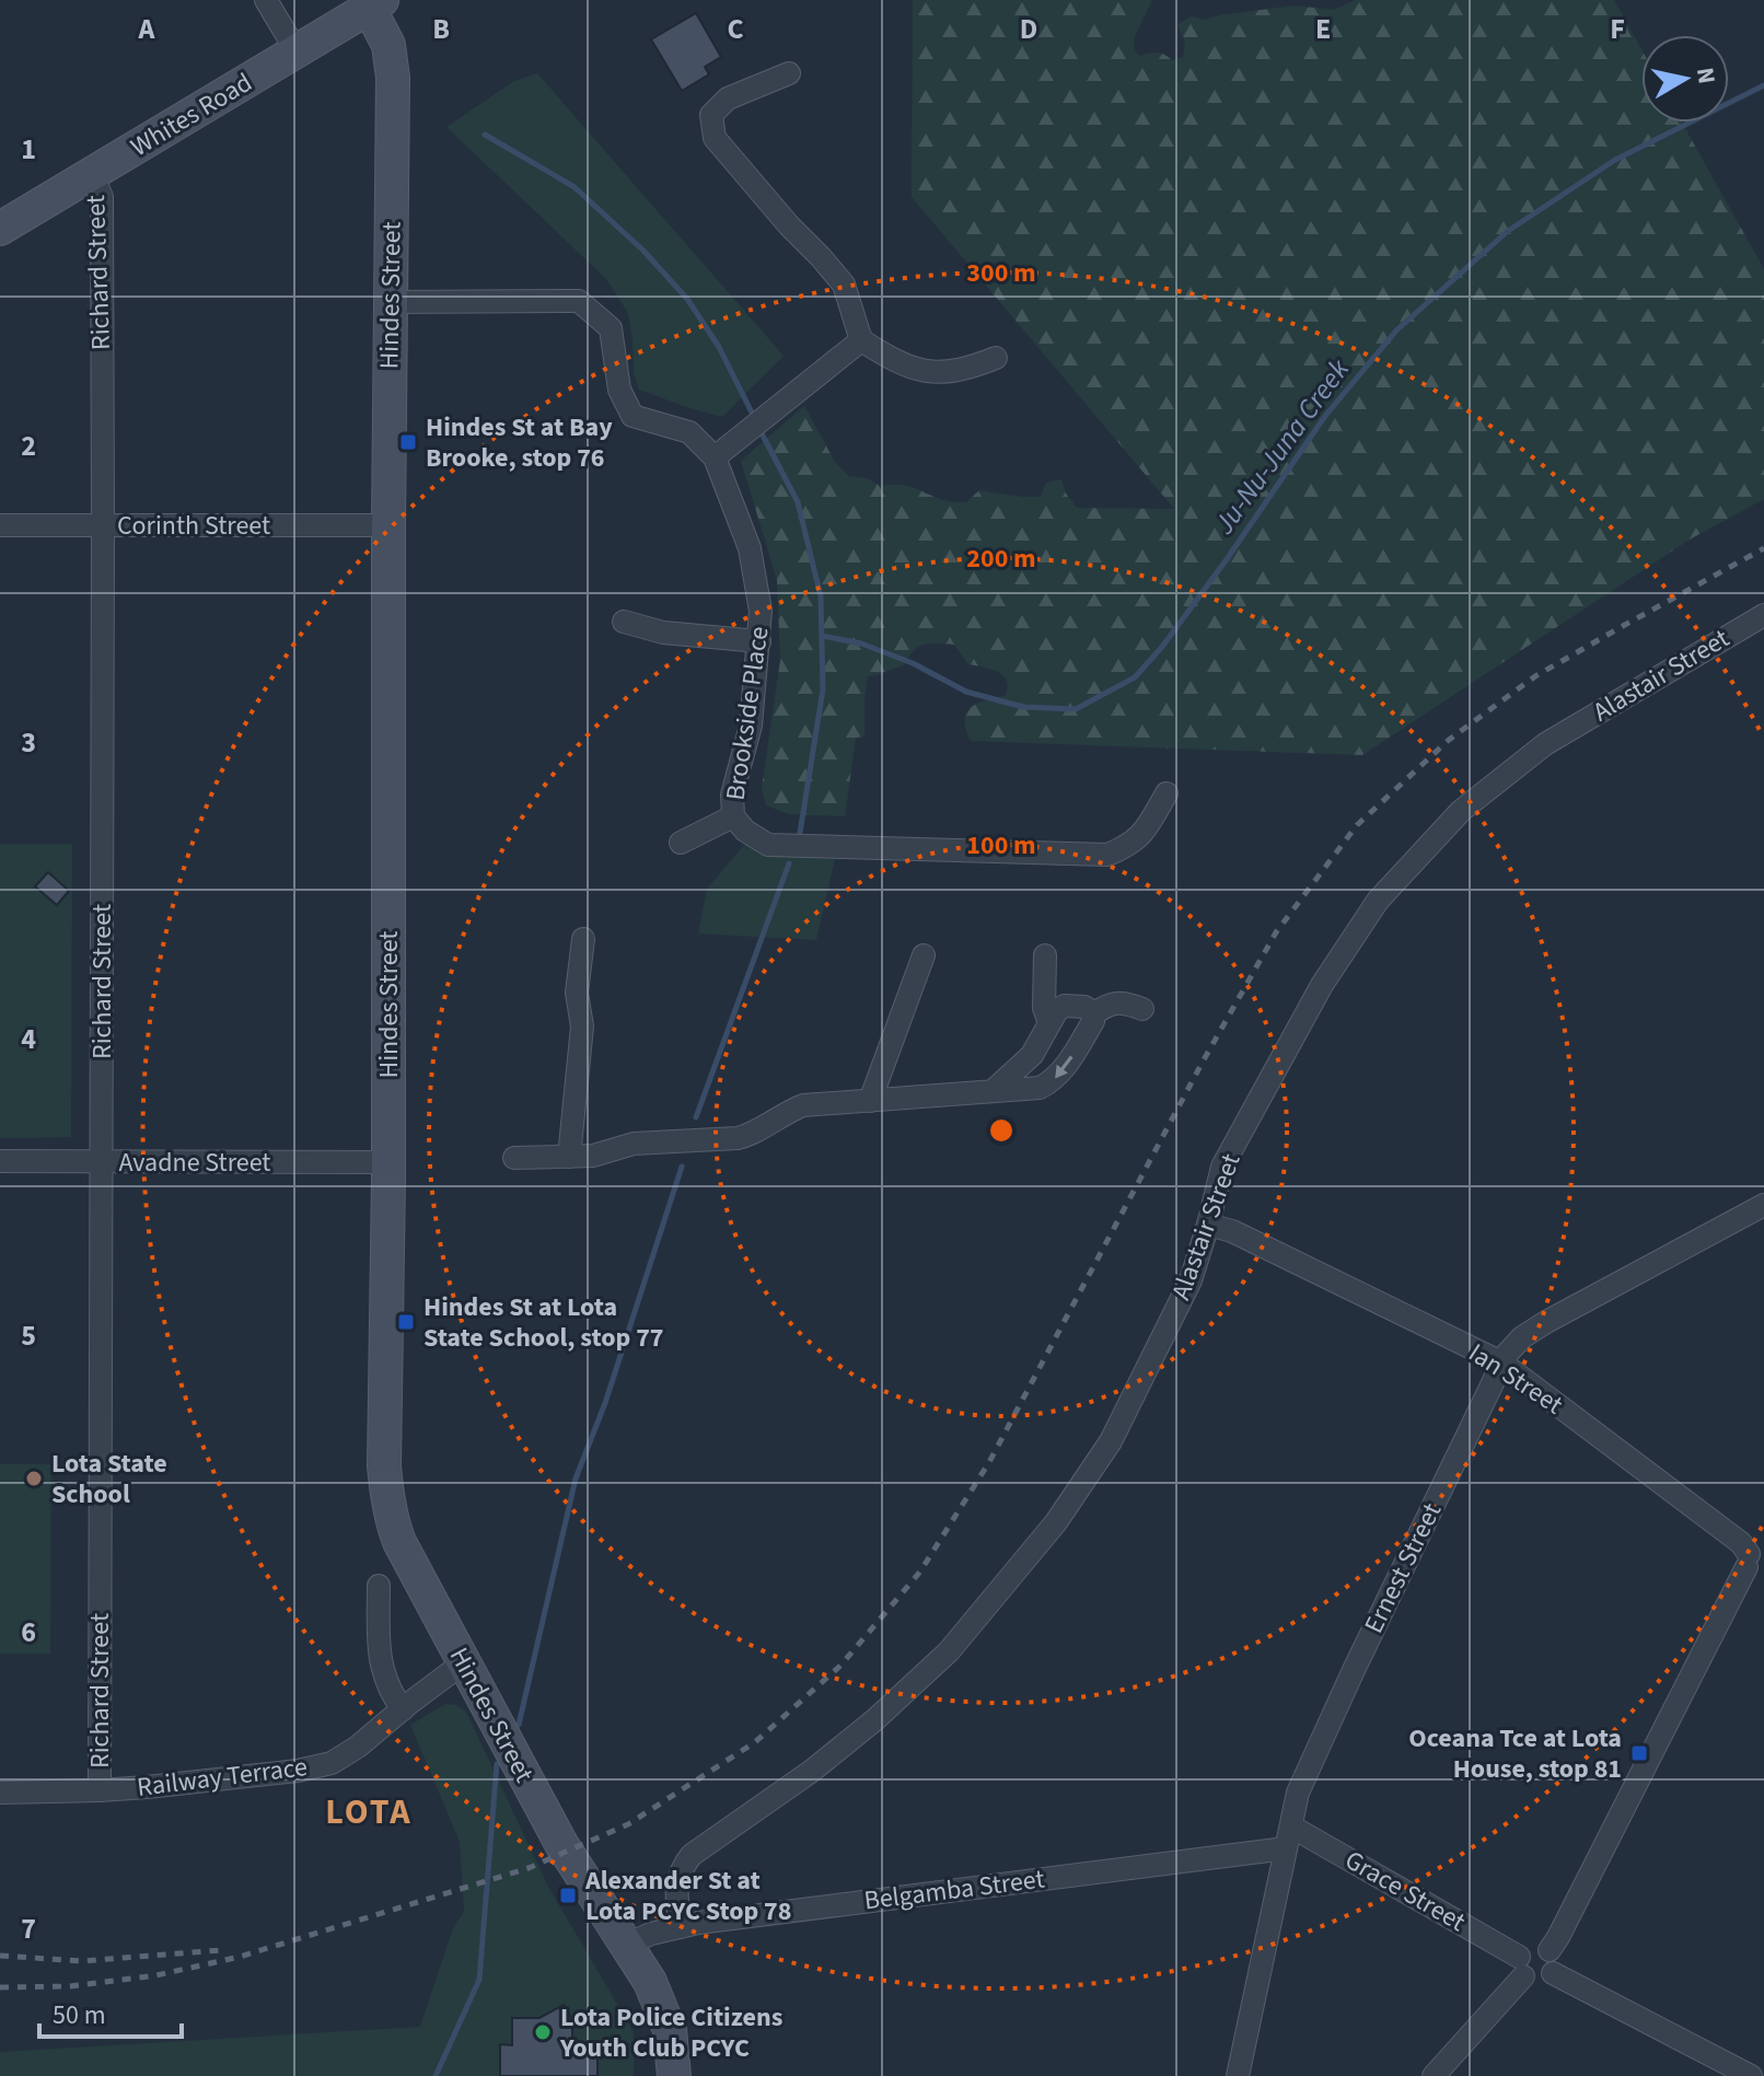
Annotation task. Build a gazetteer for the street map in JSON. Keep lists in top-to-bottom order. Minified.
{"streets":{"street":["Whites Road","Richard Street","Hindes Street","Corinth Street","Alastair Street","Brookside Place","Avadne Street","Ian Street","Ernest Street","Railway Terrace","Belgamba Street","Grace Street"]},"crossings":[["Whites Road","Richard Street"],["Whites Road","Hindes Street"],["Richard Street","Corinth Street"],["Richard Street","Avadne Street"],["Richard Street","Railway Terrace"],["Hindes Street","Corinth Street"],["Hindes Street","Brookside Place"],["Hindes Street","Avadne Street"],["Hindes Street","Railway Terrace"],["Hindes Street","Belgamba Street"],["Alastair Street","Ian Street"],["Alastair Street","Belgamba Street"],["Ian Street","Ernest Street"],["Ernest Street","Belgamba Street"],["Ernest Street","Grace Street"],["Belgamba Street","Grace Street"]],"districts":["LOTA"],"water":["Ju-Nu-Juna Creek"],"places":{"transit":["Hindes St at Bay Brooke, stop 76","Hindes St at Lota State School, stop 77","Oceana Tce at Lota House, stop 81","Alexander St at Lota PCYC Stop 78"],"other":["Lota State School","Lota Police Citizens Youth Club PCYC"]},"scale_bar":"50 m","north":"right","grid":{"columns":["A","B","C","D","E","F"],"rows":["1","2","3","4","5","6","7"]},"rings":["300 m","200 m","100 m"]}
